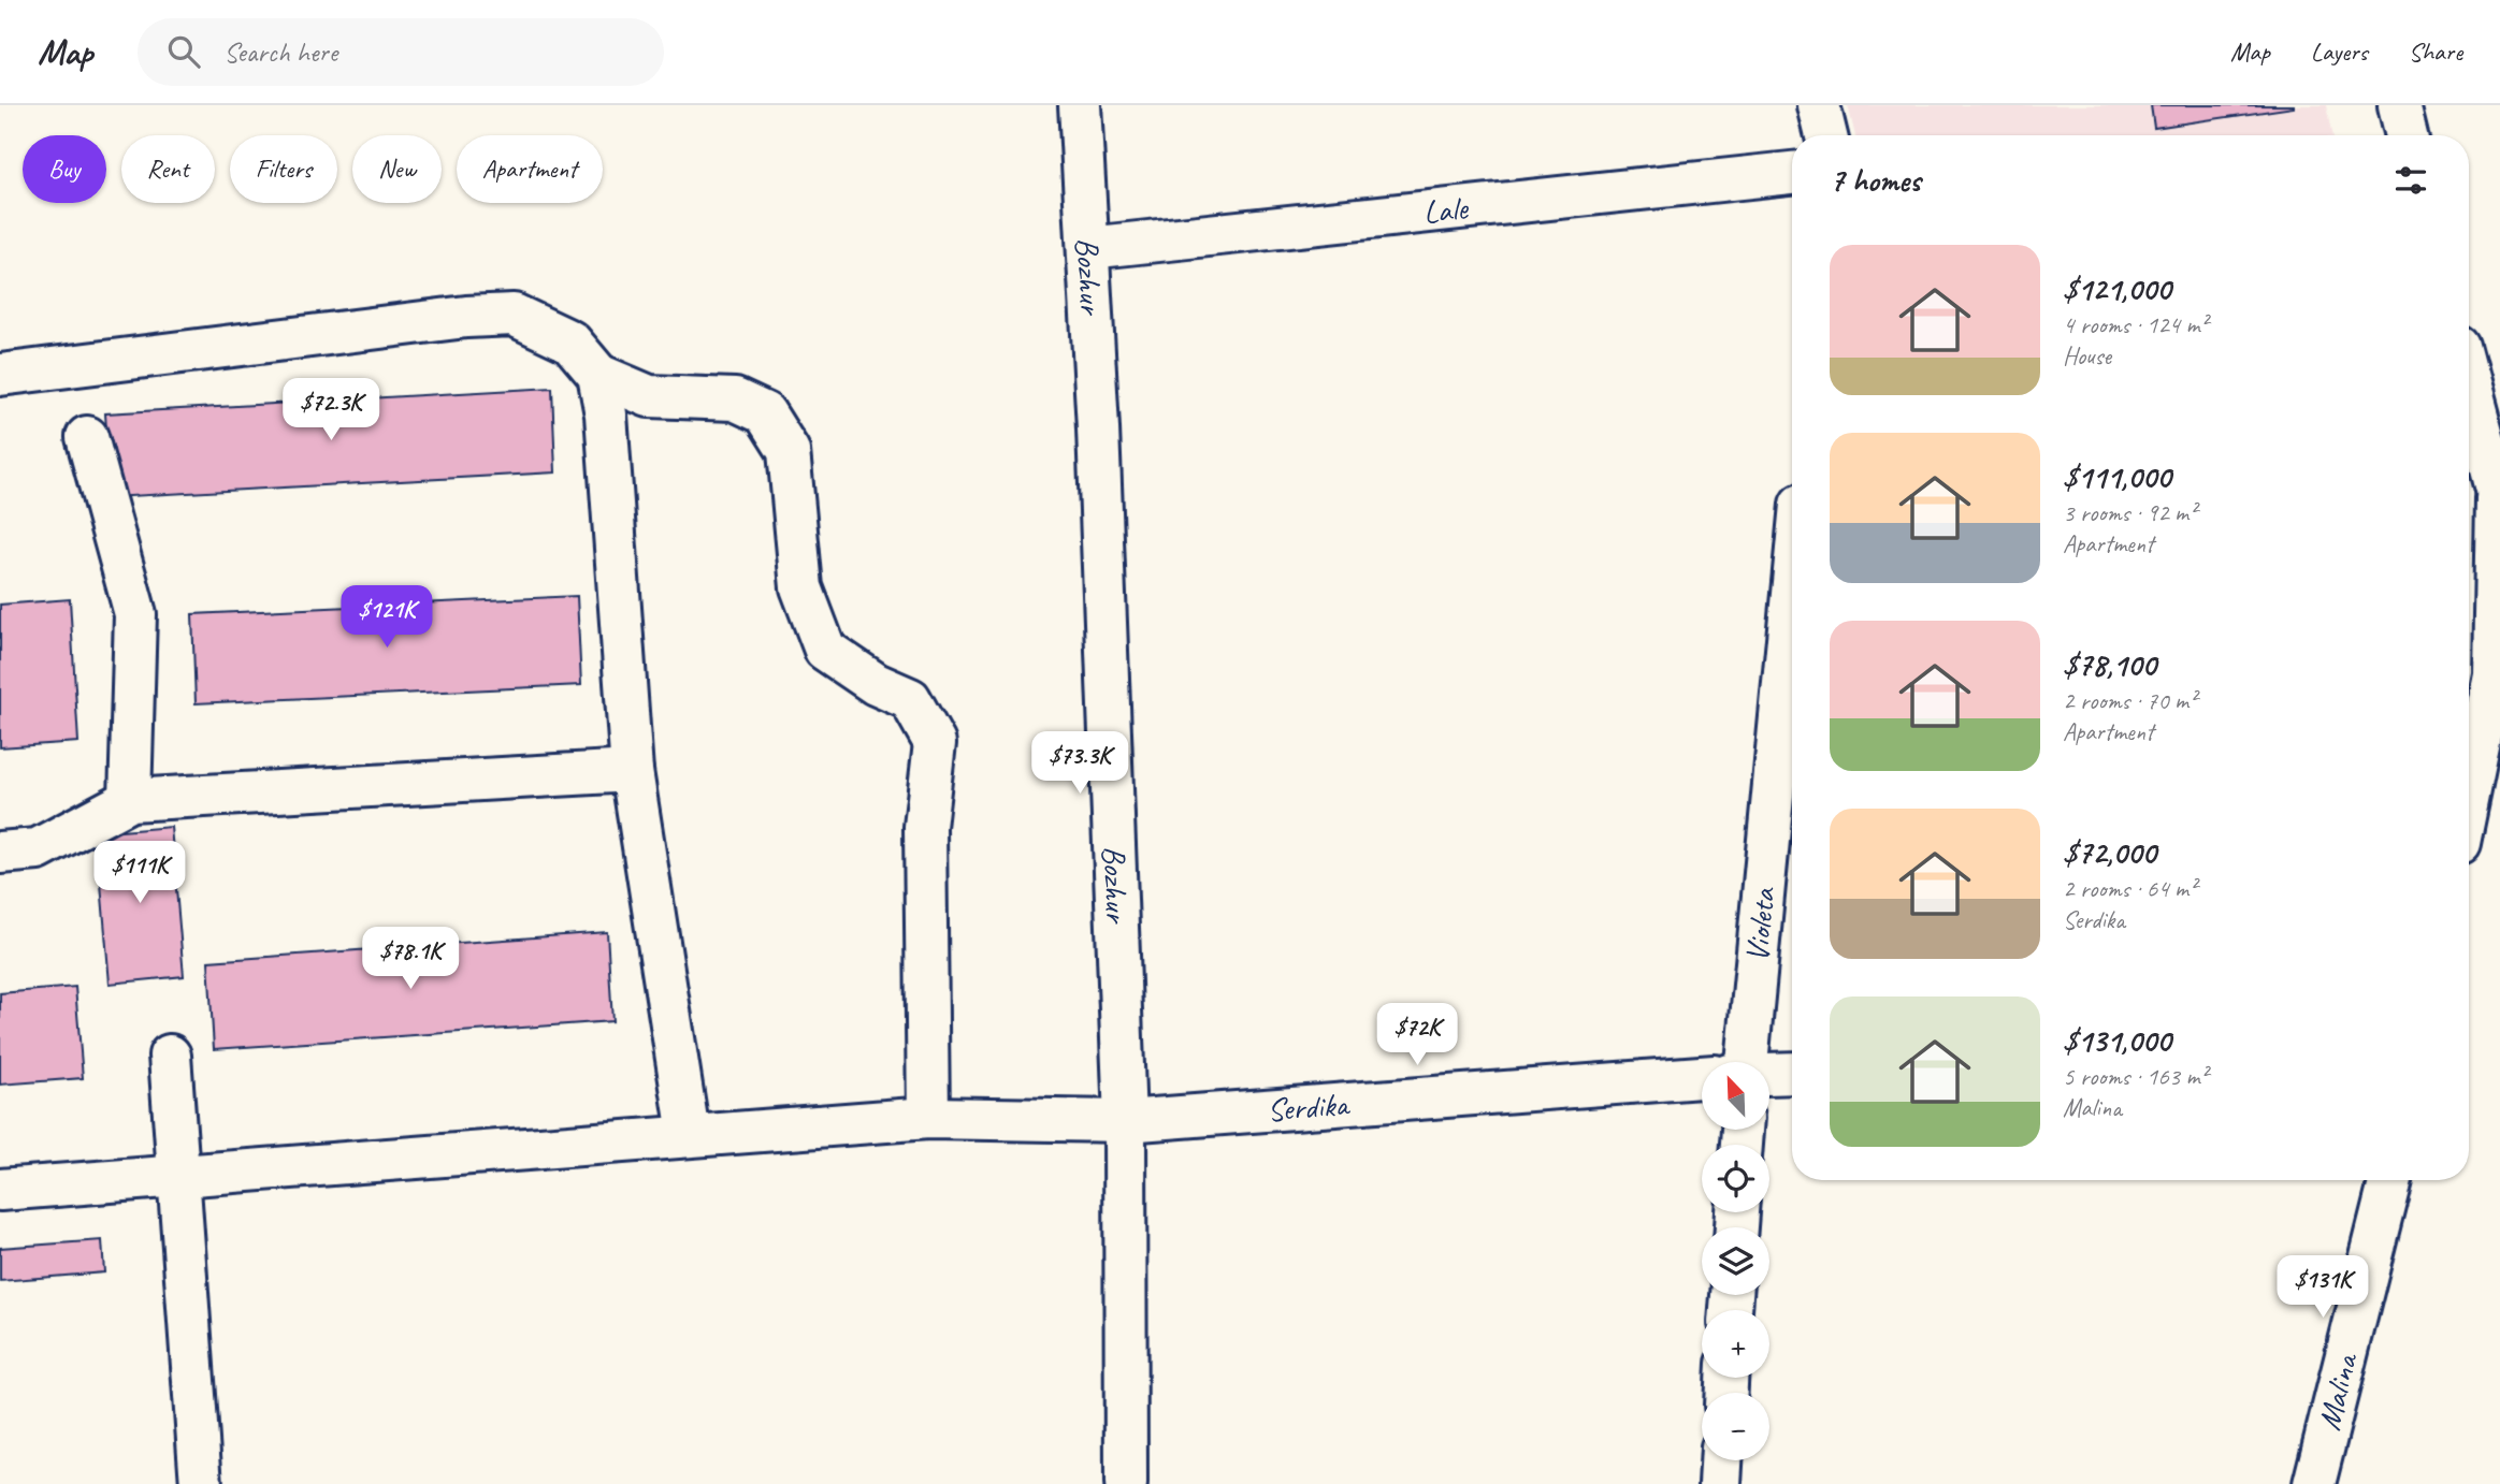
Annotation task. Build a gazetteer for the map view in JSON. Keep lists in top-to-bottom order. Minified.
{"streets":{"street":["Lale","Bozhur","Violeta","Serdika","Malina"]},"crossings":[["Lale","Bozhur"],["Bozhur","Serdika"]],"north":"top left","page":{"header":"Map","search":"Search here","nav":["Map","Layers","Share"],"chip":["Buy","Rent","Filters","New","Apartment"],"heading":"7 homes","list":[{"name":"$121,000","note":"4 rooms · 124 m² · House"},{"name":"$111,000","note":"3 rooms · 92 m² · Apartment"},{"name":"$78,100","note":"2 rooms · 70 m² · Apartment"},{"name":"$72,000","note":"2 rooms · 64 m² · Serdika"},{"name":"$131,000","note":"5 rooms · 163 m² · Malina"}],"price":["$72.3K","$121K","$73.3K","$111K","$78.1K","$72K","$131K"],"map_buttons":["+","−"]}}
